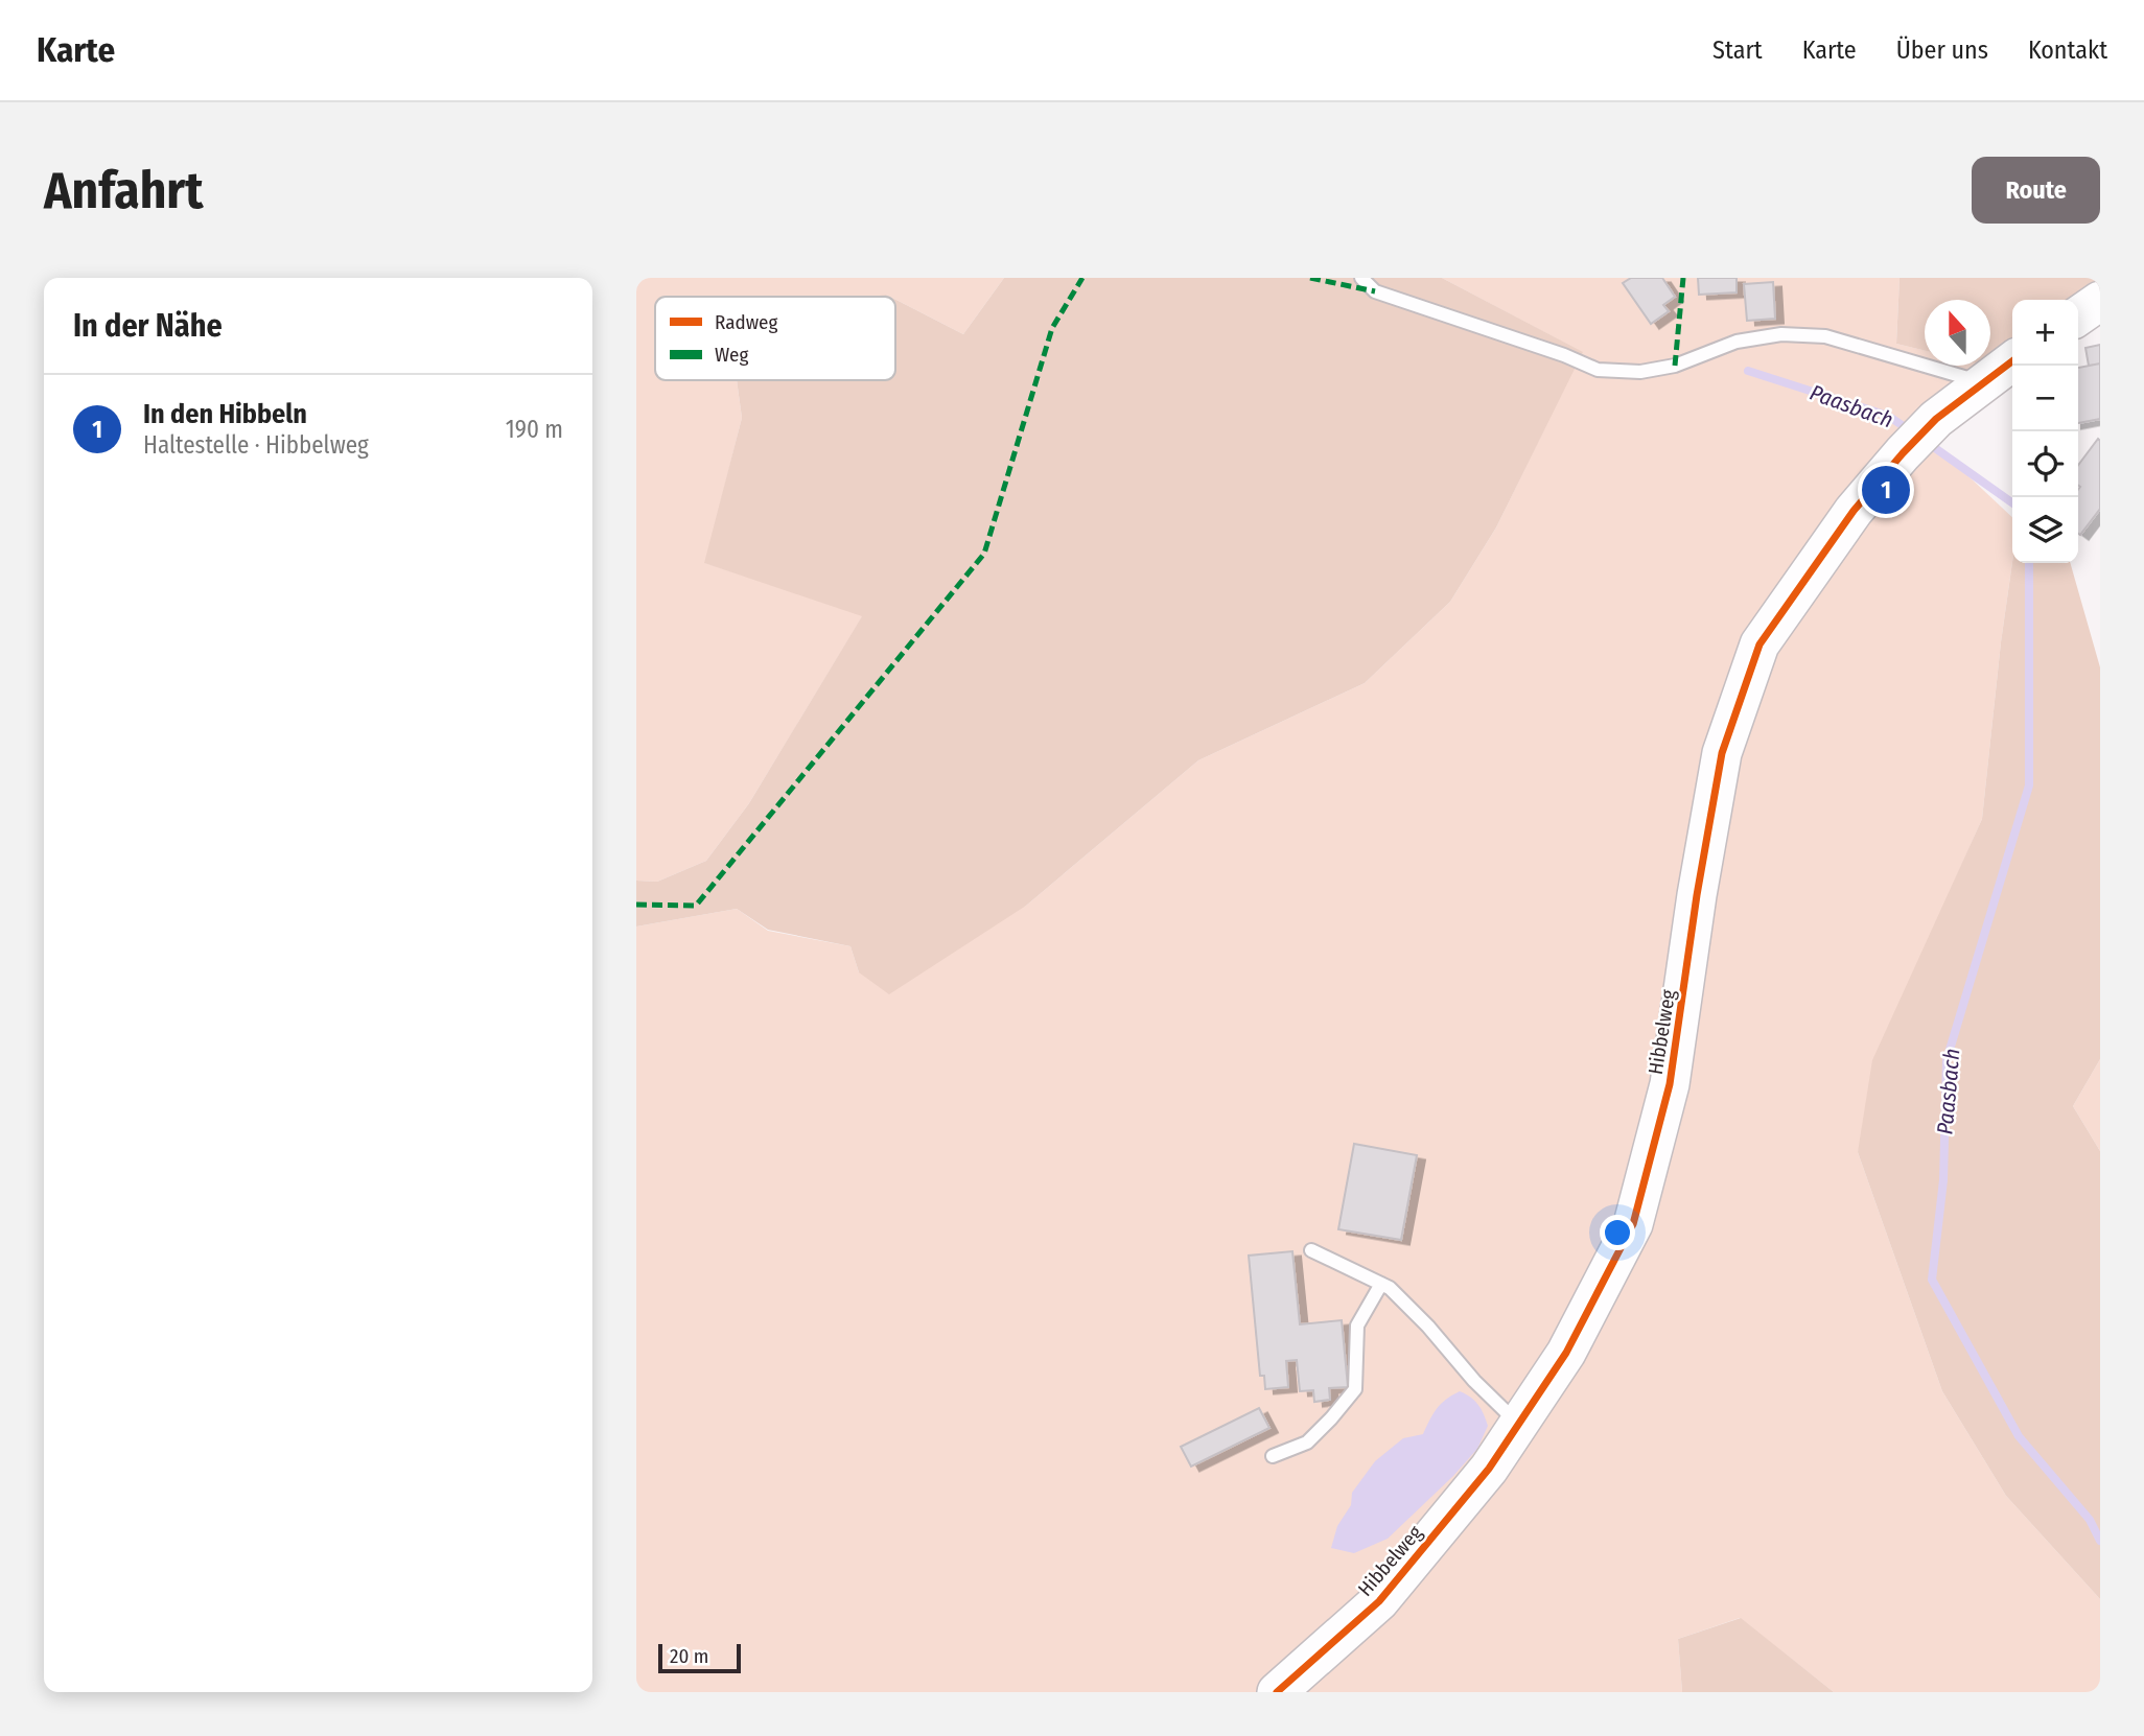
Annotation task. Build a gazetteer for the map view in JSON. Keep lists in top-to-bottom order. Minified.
{"streets":{"street":["Hibbelweg"]},"water":["Paasbach"],"legend":["Radweg","Weg"],"scale_bar":"20 m","north":"top","page":{"header":"Karte","nav":["Start","Karte","Über uns","Kontakt"],"buttons":"Route","title":"Anfahrt","heading":"In der Nähe","map_buttons":["+","−"],"list":[{"mark":"1","name":"In den Hibbeln","note":"Haltestelle · Hibbelweg","value":"190 m"}],"pins":"1","scale":"20 m"}}
